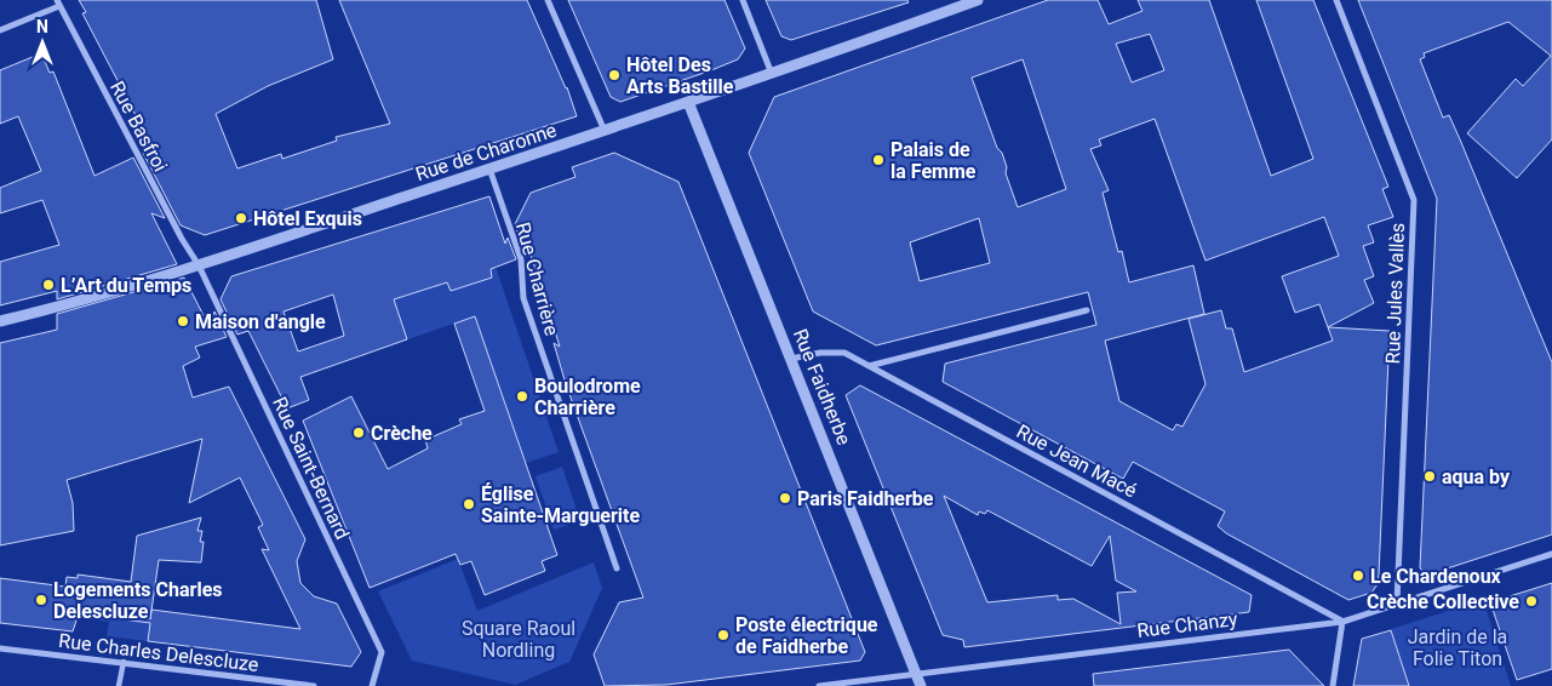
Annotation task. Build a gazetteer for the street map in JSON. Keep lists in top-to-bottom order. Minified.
{"streets":{"street":["Rue Basfroi","Rue de Charonne","Rue Charrière","Rue Jules Vallès","Rue Faidherbe","Rue Jean Macé","Rue Saint-Bernard","Rue Chanzy","Rue Charles Delescluze"]},"crossings":[["Rue Basfroi","Rue de Charonne"],["Rue Basfroi","Rue Saint-Bernard"],["Rue de Charonne","Rue Charrière"],["Rue de Charonne","Rue Faidherbe"],["Rue de Charonne","Rue Saint-Bernard"],["Rue Jules Vallès","Rue Chanzy"],["Rue Faidherbe","Rue Jean Macé"],["Rue Faidherbe","Rue Chanzy"],["Rue Jean Macé","Rue Chanzy"]],"parks":["Square Raoul Nordling","Jardin de la Folie Titon"],"places":["Hôtel Des Arts Bastille","Palais de la Femme","Hôtel Exquis","L’Art du Temps","Maison d'angle","Boulodrome Charrière","Crèche","aqua by","Paris Faidherbe","Église Sainte-Marguerite","Le Chardenoux","Logements Charles Delescluze","Crèche Collective","Poste électrique de Faidherbe"],"north":"top"}
